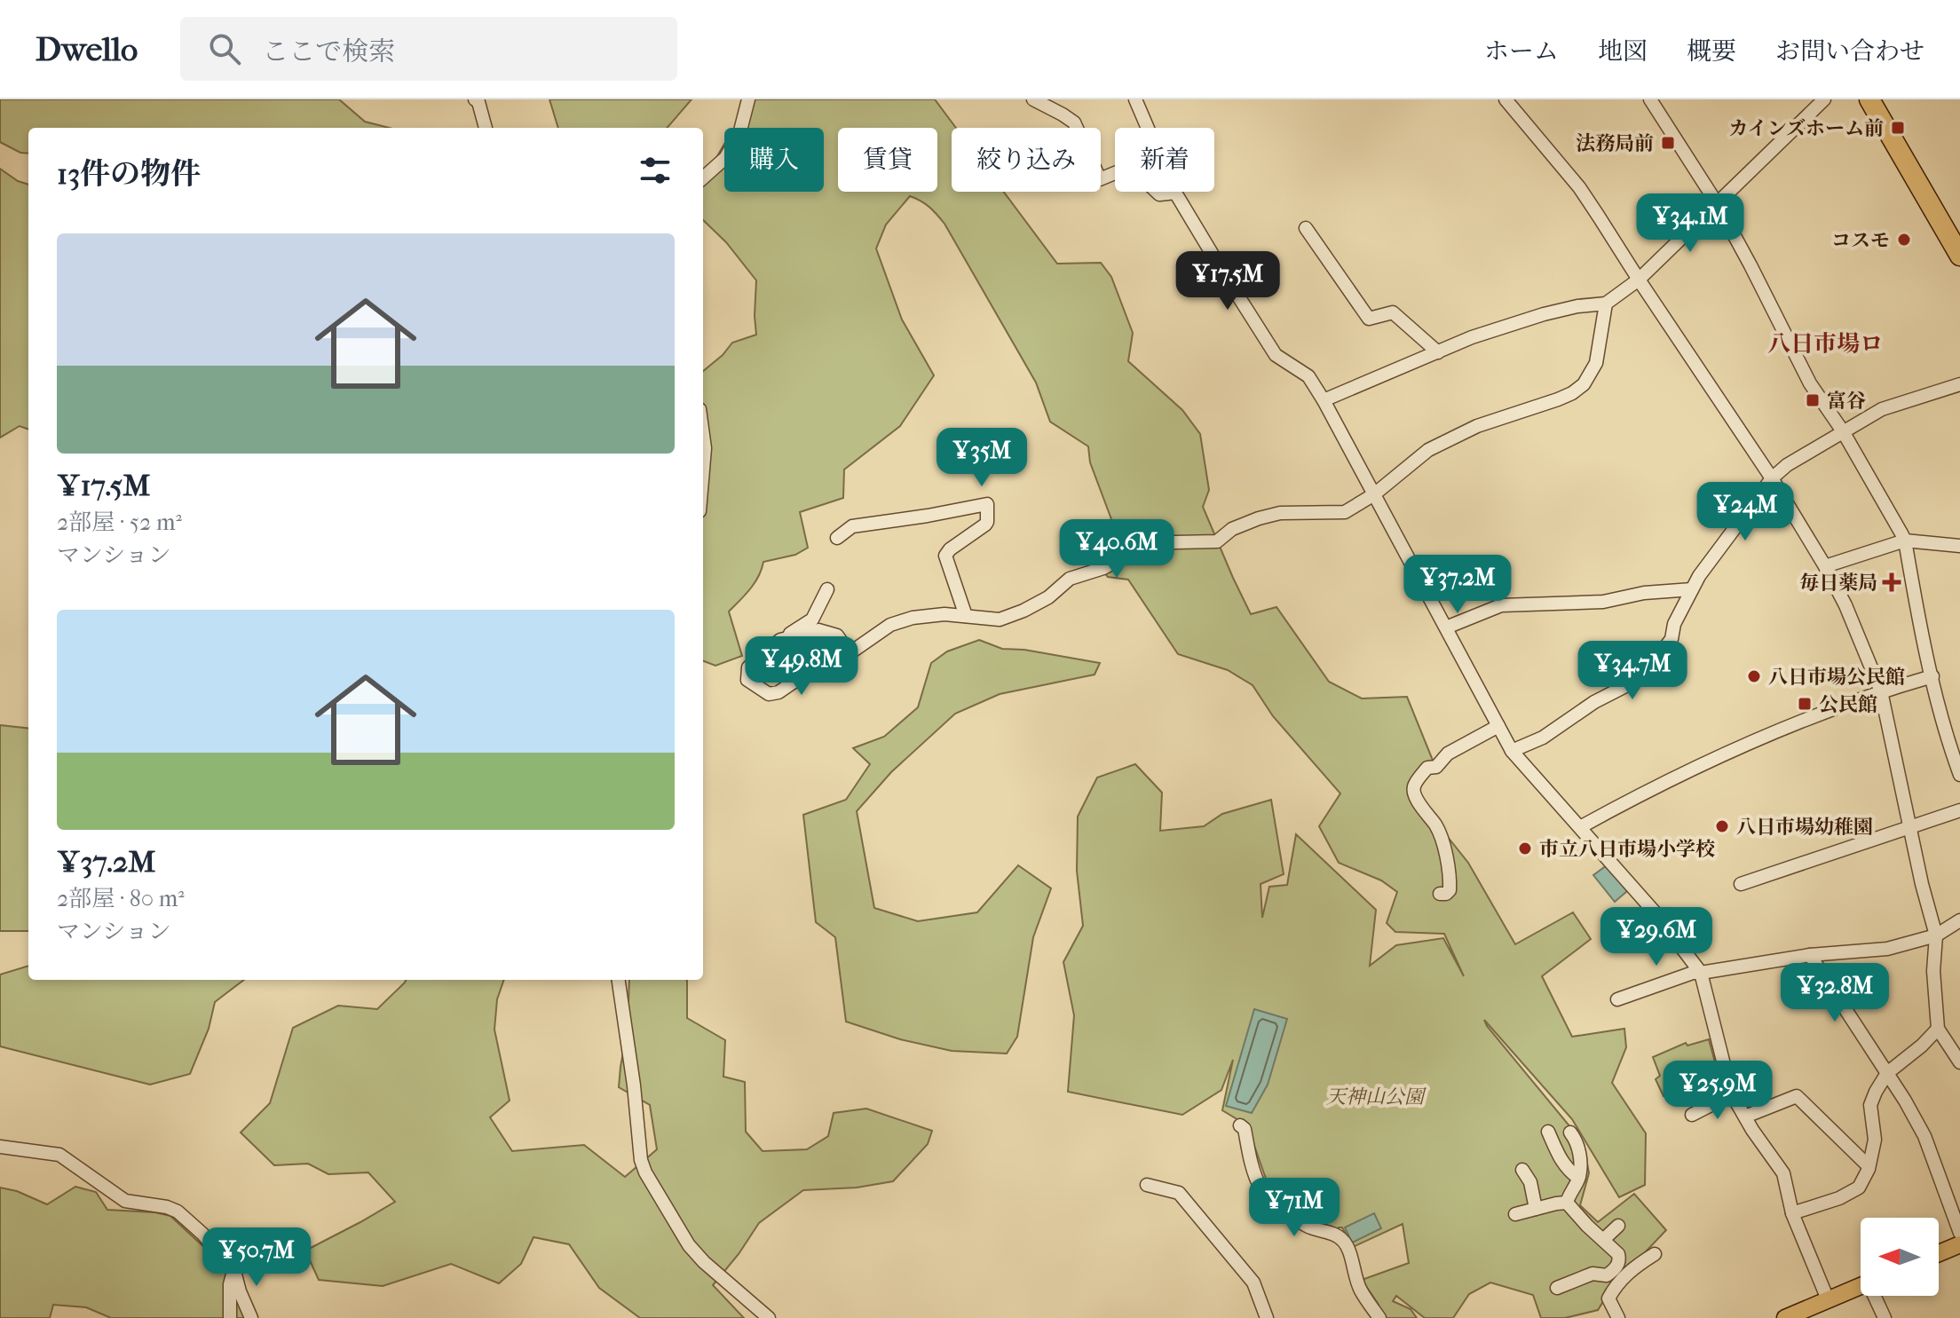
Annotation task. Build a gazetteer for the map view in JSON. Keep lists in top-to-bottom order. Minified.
{"districts":["八日市場ロ"],"parks":["天神山公園"],"places":{"transit":["カインズホーム前","法務局前","富谷","公民館"],"other":["コスモ","八日市場公民館","八日市場幼稚園","市立八日市場小学校"],"health":["毎日薬局"]},"north":"left","page":{"header":"Dwello","search":"ここで検索","nav":["ホーム","地図","概要","お問い合わせ"],"chip":["購入","賃貸","絞り込み","新着"],"heading":"13件の物件","price":["¥34.1M","¥17.5M","¥35M","¥24M","¥40.6M","¥37.2M","¥49.8M","¥34.7M","¥29.6M","¥32.8M","¥25.9M","¥71M","¥50.7M"],"list":[{"name":"¥17.5M","note":"2部屋 · 52 m² · マンション"},{"name":"¥37.2M","note":"2部屋 · 80 m² · マンション"}]}}
